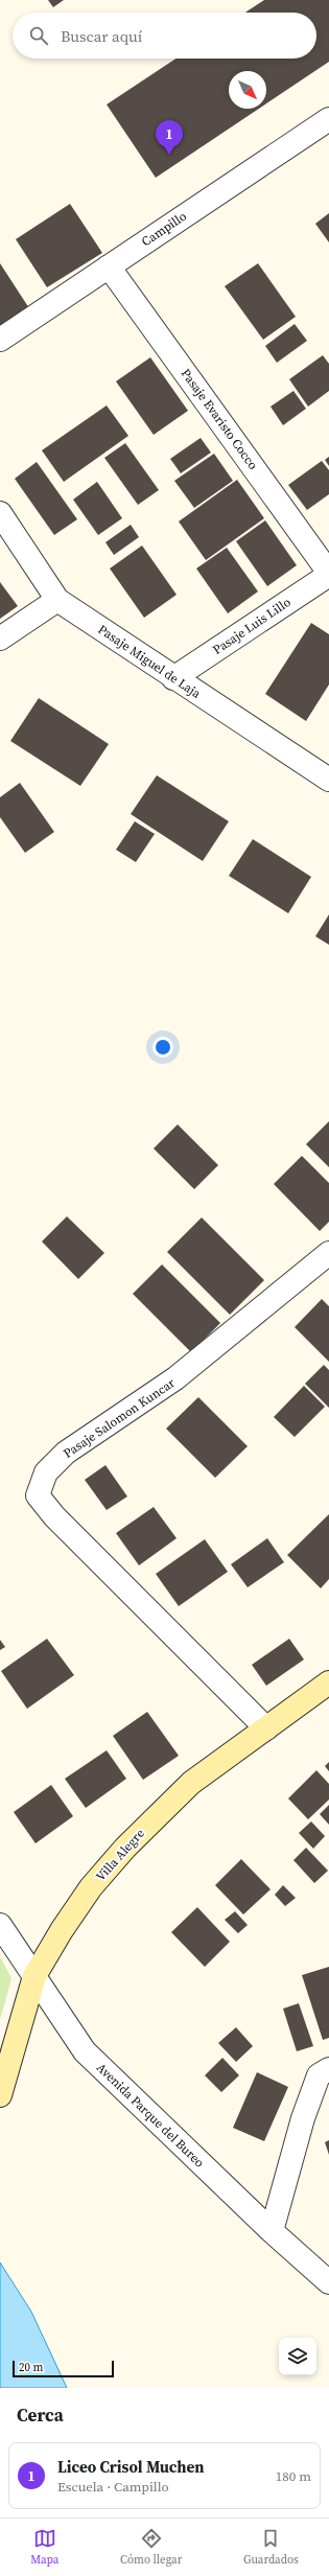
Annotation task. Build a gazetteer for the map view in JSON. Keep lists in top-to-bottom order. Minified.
{"streets":{"main road":["Villa Alegre"],"street":["Campillo","Pasaje Evaristo Cocco","Pasaje Luis Lillo","Pasaje Miguel de Laja","Pasaje Salomon Kuncar","Avenida Parque del Bureo"]},"crossings":[["Campillo","Pasaje Evaristo Cocco"],["Pasaje Evaristo Cocco","Pasaje Luis Lillo"],["Pasaje Luis Lillo","Pasaje Miguel de Laja"],["Pasaje Salomon Kuncar","Villa Alegre"],["Villa Alegre","Avenida Parque del Bureo"]],"scale_bar":"20 m","north":"bottom right","page":{"search":"Buscar aquí","pins":"1","scale":"20 m","heading":"Cerca","list":[{"mark":"1","name":"Liceo Crisol Muchen","note":"Escuela · Campillo","value":"180 m"}],"nav":["Mapa","Cómo llegar","Guardados"]}}
